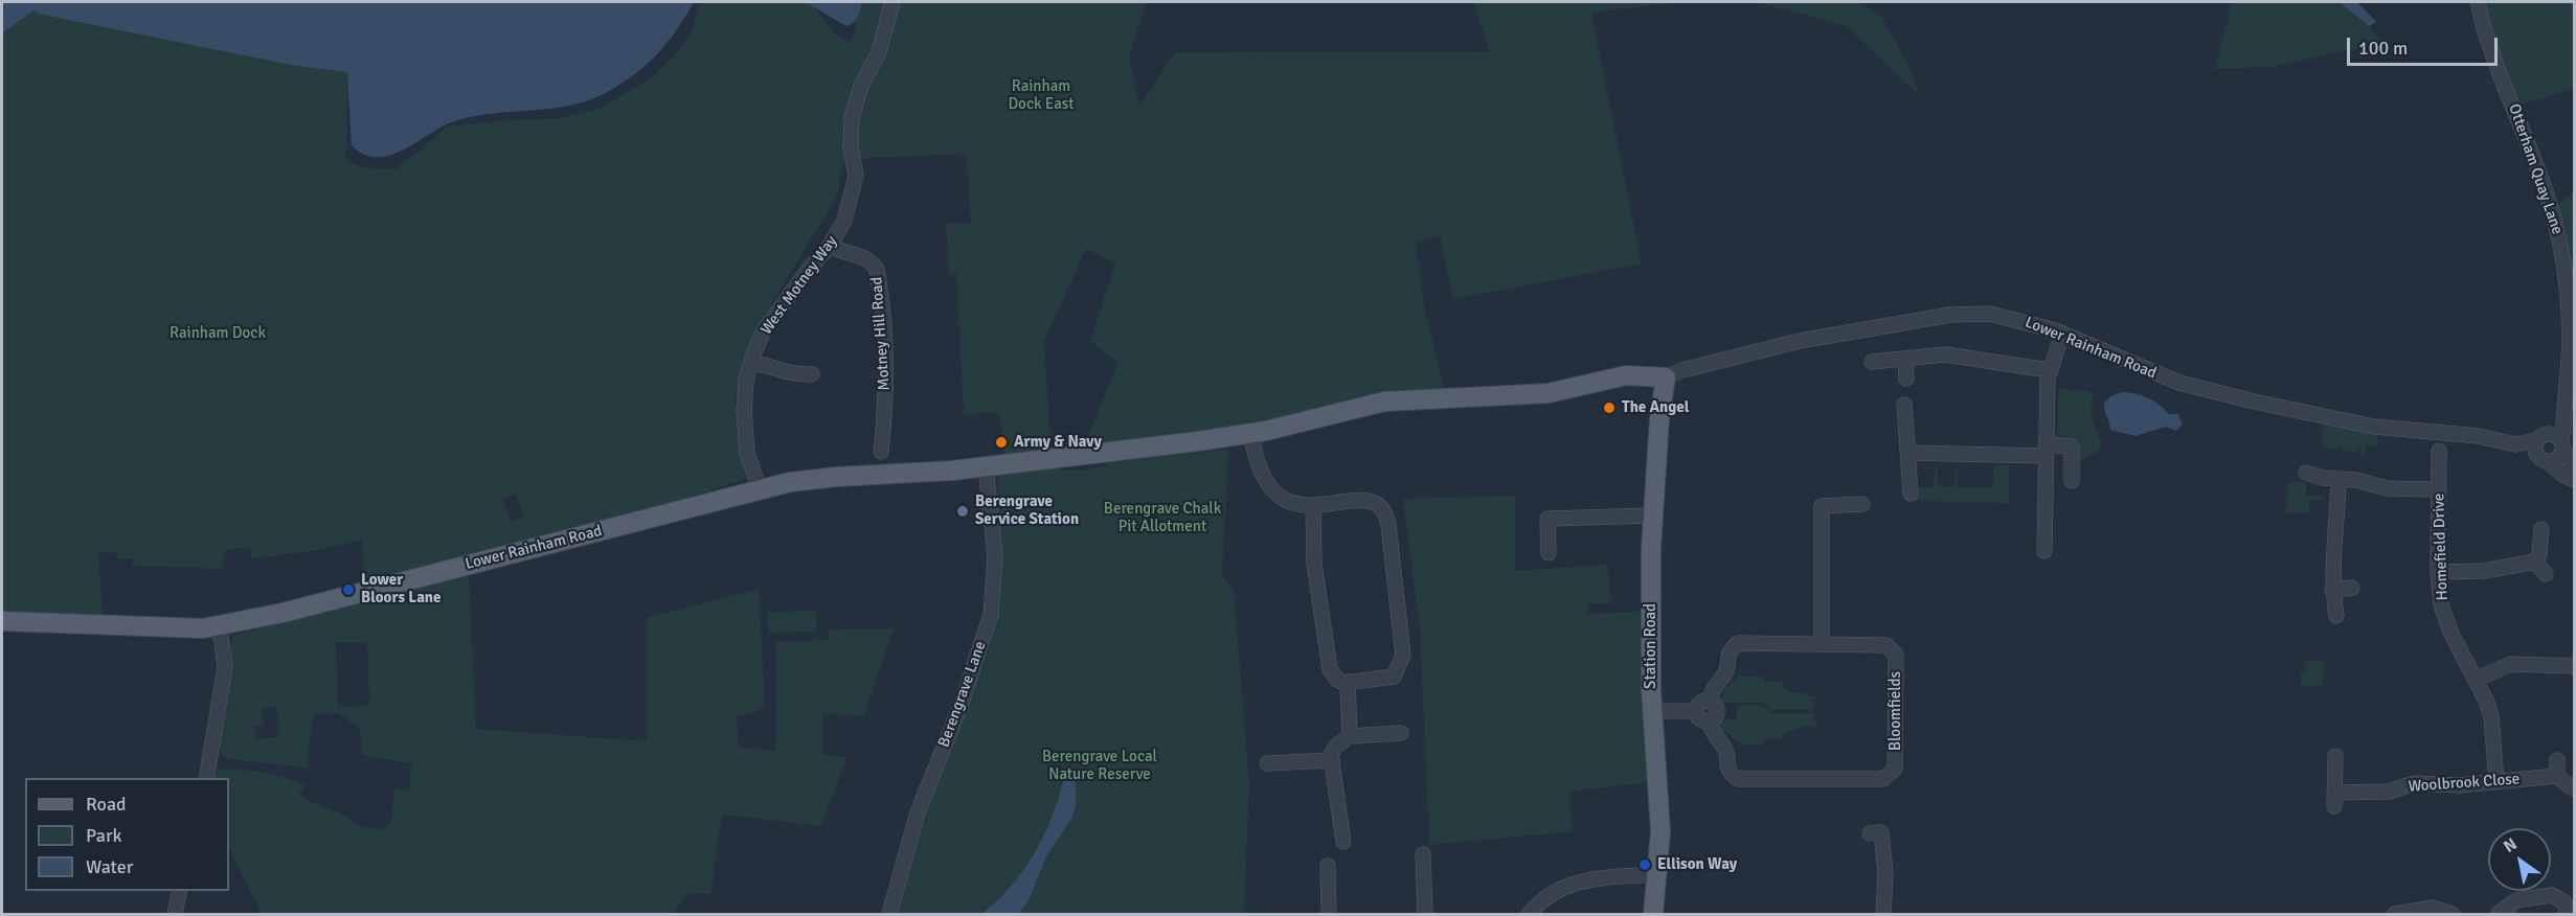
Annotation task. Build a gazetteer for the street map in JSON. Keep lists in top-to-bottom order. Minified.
{"streets":{"main road":["Lower Rainham Road","Station Road"],"street":["Otterham Quay Lane","West Motney Way","Motney Hill Road","Homefield Drive","Berengrave Lane","Bloomfields","Woolbrook Close"]},"crossings":[["Otterham Quay Lane","Lower Rainham Road"],["West Motney Way","Motney Hill Road"],["West Motney Way","Lower Rainham Road"],["Lower Rainham Road","Station Road"],["Lower Rainham Road","Berengrave Lane"],["Homefield Drive","Woolbrook Close"]],"parks":["Rainham Dock East","Rainham Dock","Berengrave Chalk Pit Allotment","Berengrave Local Nature Reserve"],"places":["The Angel","Army & Navy","Berengrave Service Station","Lower Bloors Lane","Ellison Way"],"legend":["Road","Park","Water"],"scale_bar":"100 m","north":"top left"}
